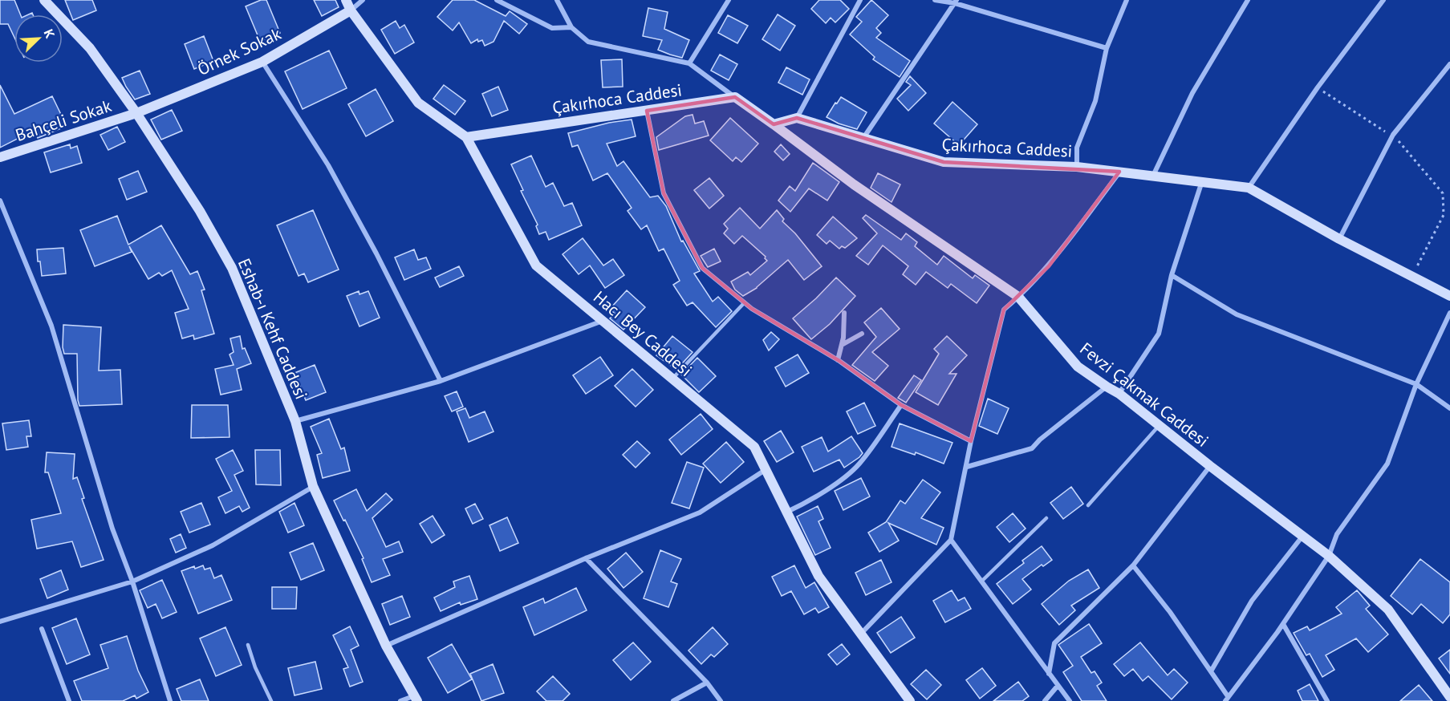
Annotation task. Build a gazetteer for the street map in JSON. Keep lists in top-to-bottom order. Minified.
{"streets":{"street":["Örnek Sokak","Çakırhoca Caddesi","Bahçeli Sokak","Eshab-ı Kehf Caddesi","Hacı Bey Caddesi","Fevzi Çakmak Caddesi"]},"crossings":[["Örnek Sokak","Bahçeli Sokak"],["Örnek Sokak","Eshab-ı Kehf Caddesi"],["Örnek Sokak","Hacı Bey Caddesi"],["Çakırhoca Caddesi","Hacı Bey Caddesi"],["Bahçeli Sokak","Eshab-ı Kehf Caddesi"]],"north":"top right"}
